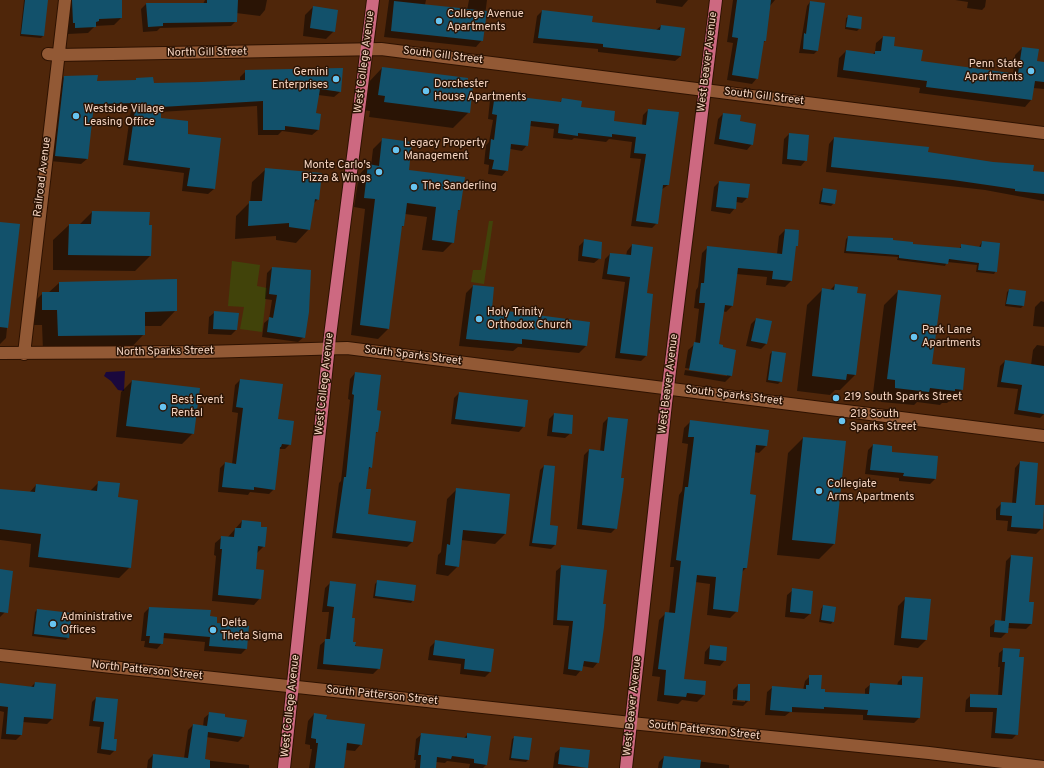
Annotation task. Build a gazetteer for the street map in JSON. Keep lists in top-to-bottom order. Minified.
{"streets":{"main road":["West College Avenue","West Beaver Avenue"],"street":["North Gill Street","South Gill Street","Railroad Avenue","North Sparks Street","South Sparks Street","North Patterson Street","South Patterson Street"]},"crossings":[["North Gill Street","South Gill Street"],["North Gill Street","West College Avenue"],["North Gill Street","Railroad Avenue"],["South Gill Street","West College Avenue"],["South Gill Street","West Beaver Avenue"],["West College Avenue","North Sparks Street"],["West College Avenue","South Sparks Street"],["West College Avenue","North Patterson Street"],["West College Avenue","South Patterson Street"],["West Beaver Avenue","South Sparks Street"],["West Beaver Avenue","South Patterson Street"],["Railroad Avenue","North Sparks Street"],["North Sparks Street","South Sparks Street"],["North Patterson Street","South Patterson Street"]],"places":["College Avenue Apartments","Penn State Apartments","Gemini Enterprises","Dorchester House Apartments","Westside Village Leasing Office","Legacy Property Management","Monte Carlo's Pizza & Wings","The Sanderling","Holy Trinity Orthodox Church","Park Lane Apartments","219 South Sparks Street","Best Event Rental","218 South Sparks Street","Collegiate Arms Apartments","Administrative Offices","Delta Theta Sigma"]}
